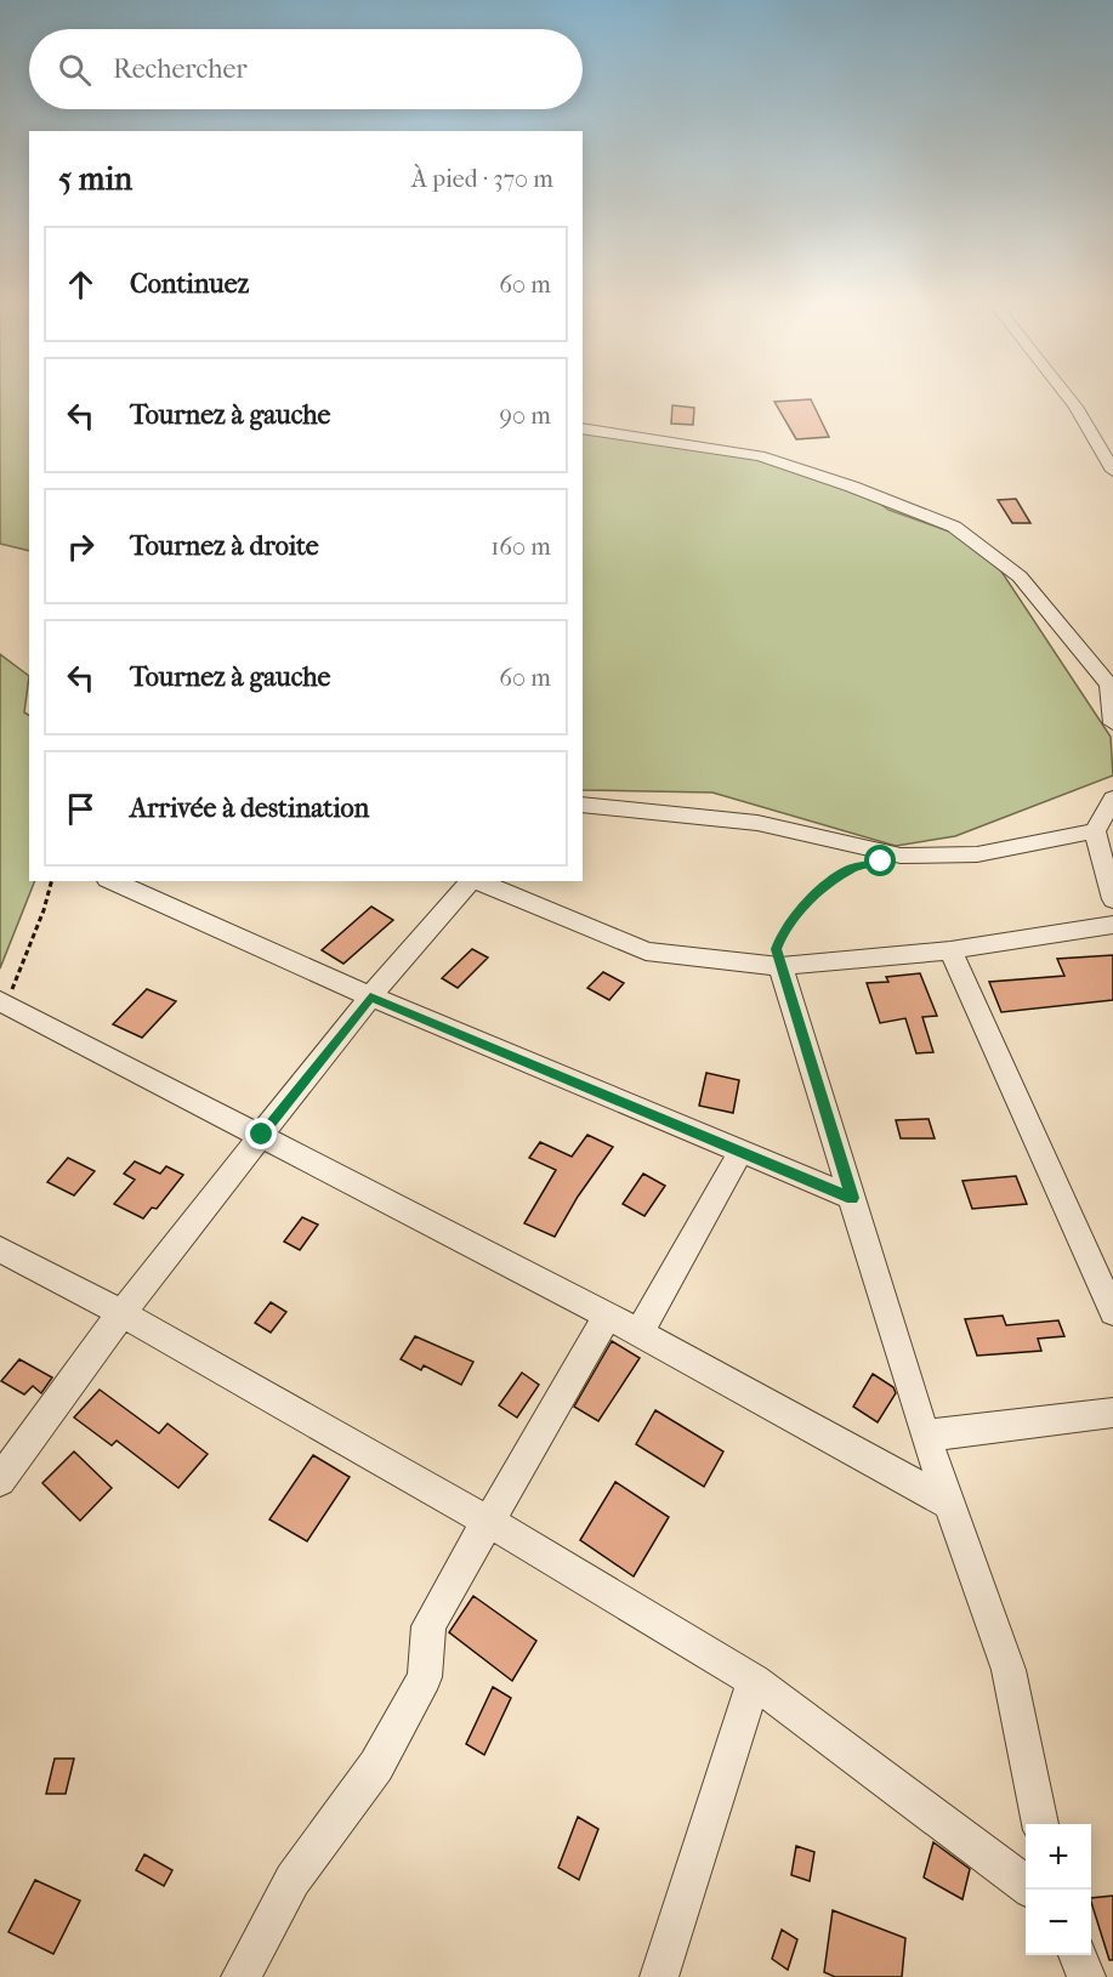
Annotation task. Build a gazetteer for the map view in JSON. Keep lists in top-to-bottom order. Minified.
{"page":{"search":"Rechercher","heading":["5 min","À pied · 370 m"],"list":[["Continuez","60 m"],["Tournez à gauche","90 m"],["Tournez à droite","160 m"],["Tournez à gauche","60 m"],"Arrivée à destination"],"map_buttons":["+","−"]}}
